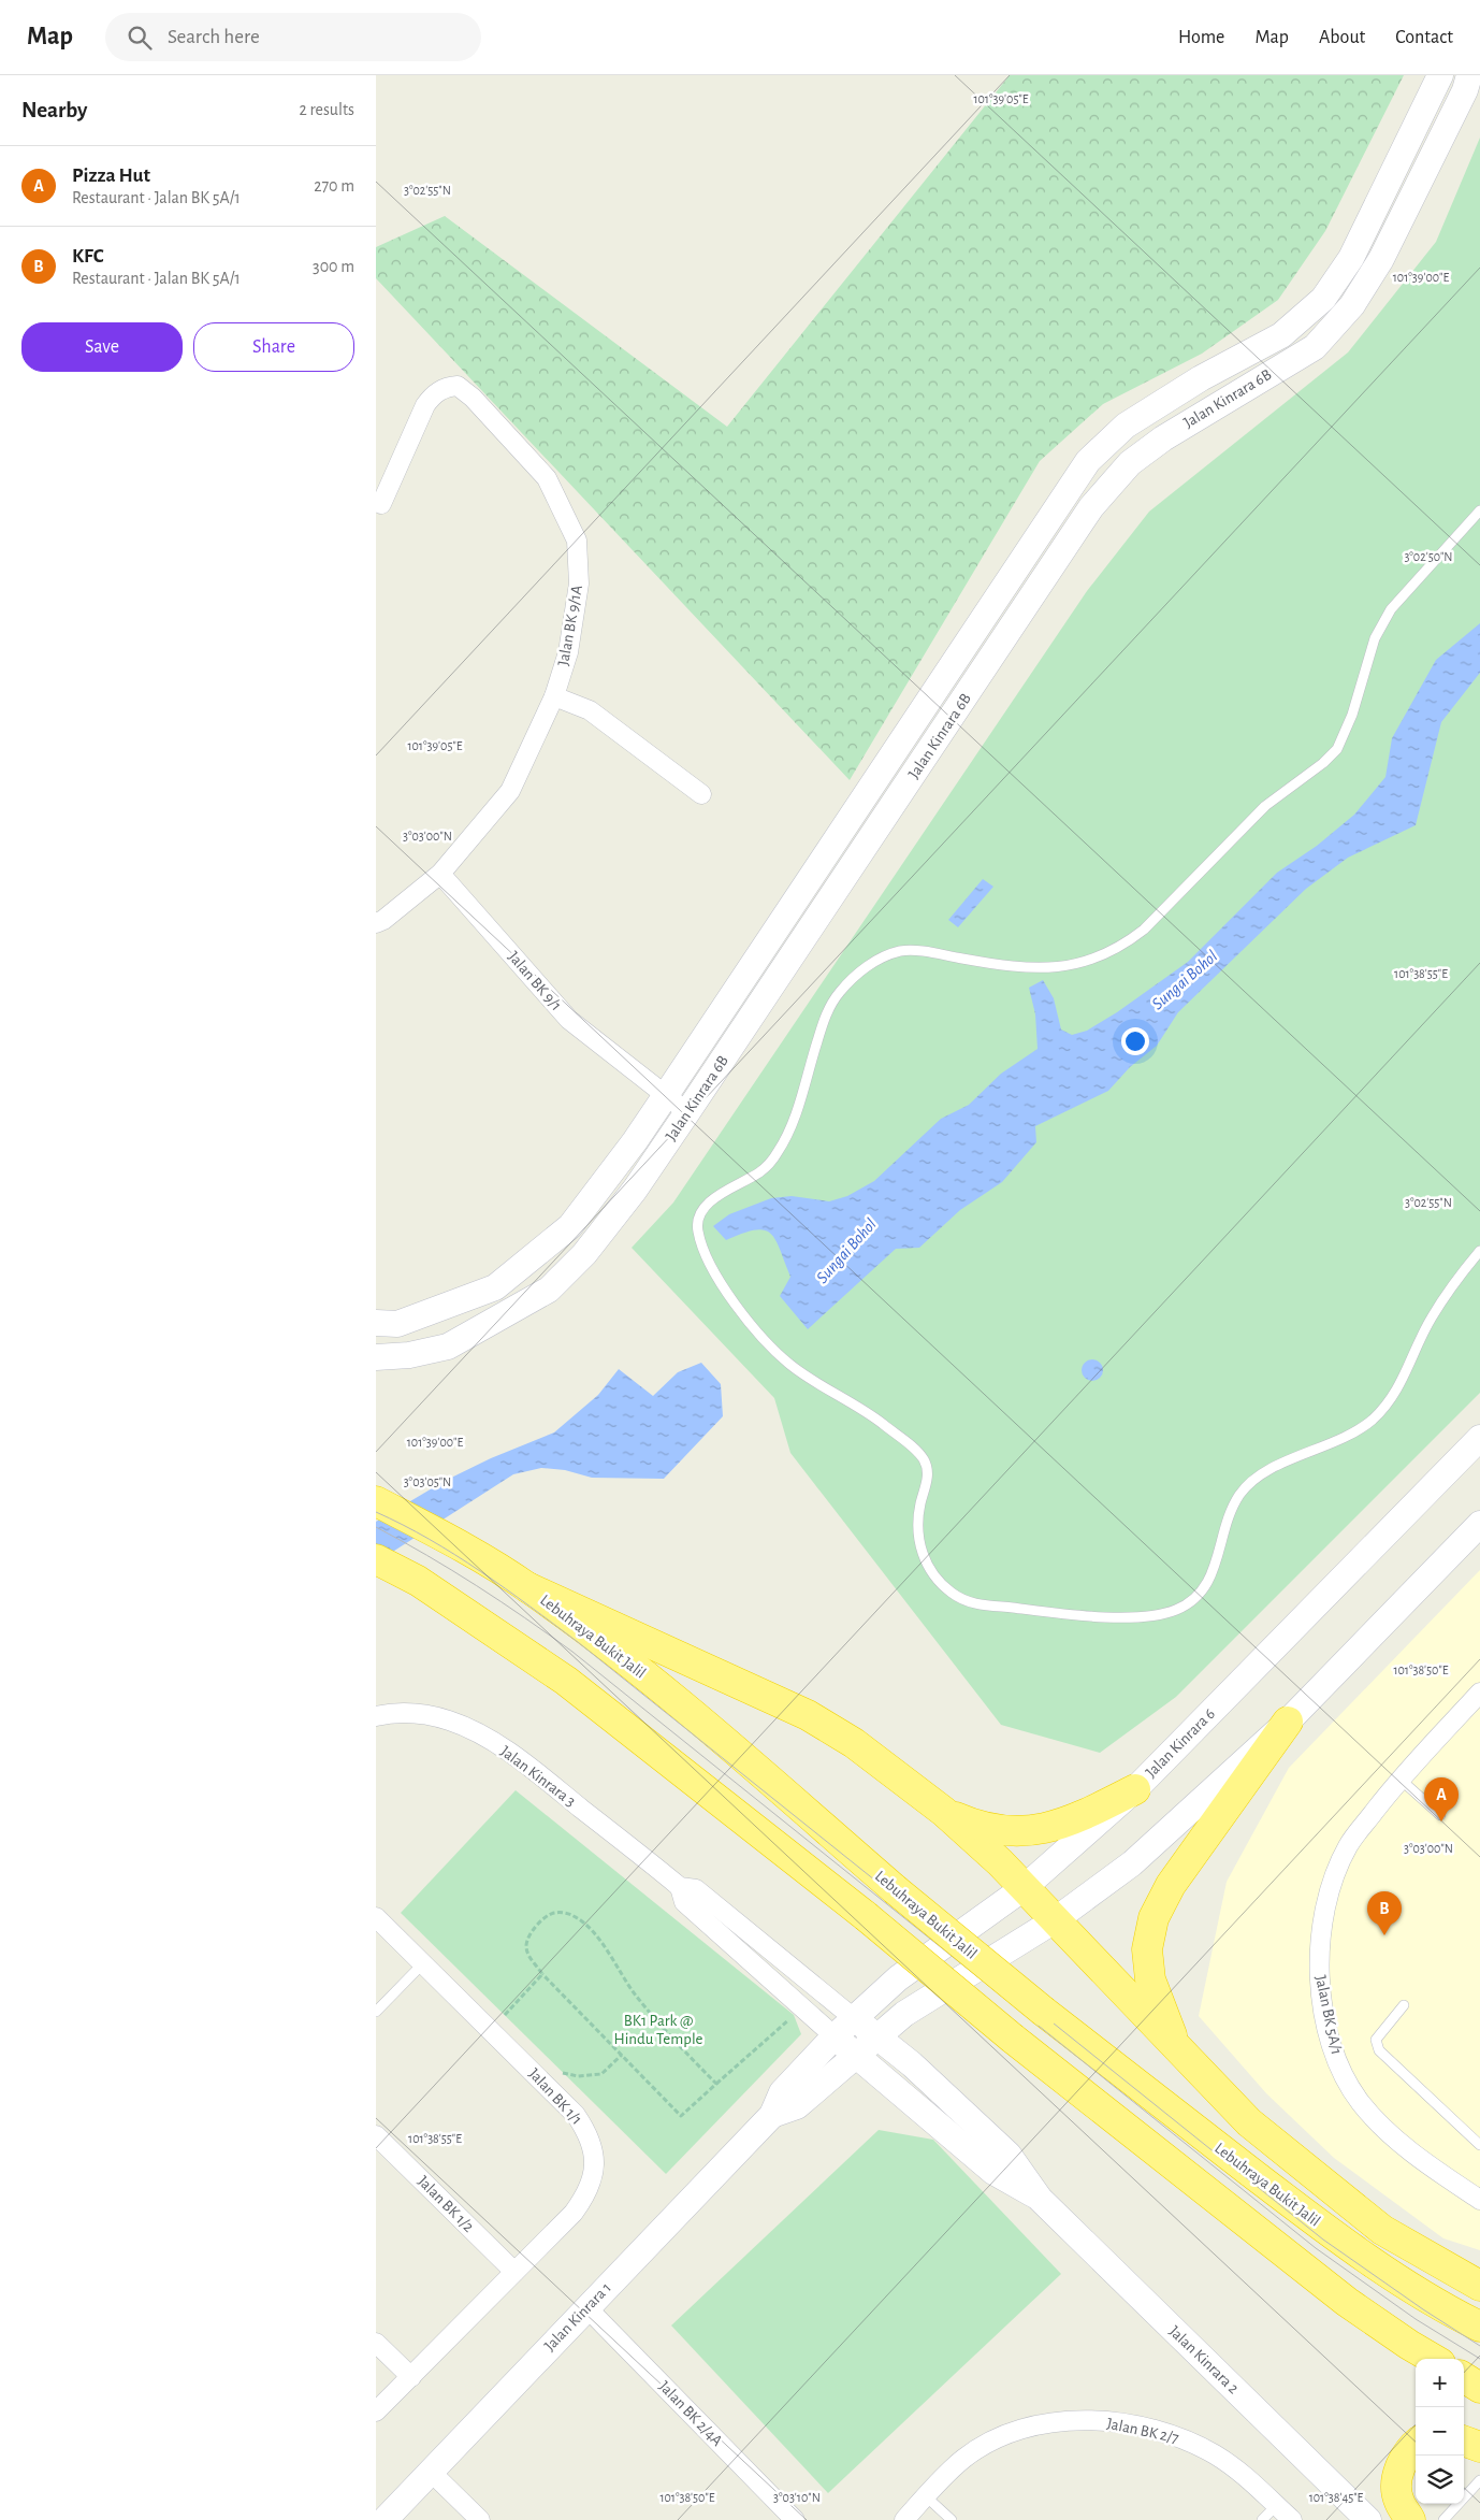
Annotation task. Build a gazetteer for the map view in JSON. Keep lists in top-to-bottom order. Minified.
{"streets":{"highway":["Lebuhraya Bukit Jalil"],"street":["Jalan Kinrara 6B","Jalan BK 9/1A","Jalan BK 9/1","Jalan Kinrara 6","Jalan Kinrara 3","Jalan BK 5A/1","Jalan BK 1/1","Jalan BK 1/2","Jalan Kinrara 1","Jalan Kinrara 2","Jalan BK 2/4A","Jalan BK 2/7"]},"crossings":[["Jalan Kinrara 6B","Jalan BK 9/1"],["Jalan BK 9/1A","Jalan BK 9/1"],["Jalan Kinrara 6","Jalan Kinrara 3"],["Jalan Kinrara 6","Jalan Kinrara 1"],["Jalan Kinrara 6","Jalan Kinrara 2"],["Jalan Kinrara 3","Jalan Kinrara 1"],["Jalan Kinrara 3","Jalan Kinrara 2"],["Jalan BK 1/1","Jalan BK 1/2"],["Jalan Kinrara 1","Jalan Kinrara 2"],["Jalan Kinrara 1","Jalan BK 2/4A"]],"water":["Sungai Bohol"],"parks":["BK1 Park @ Hindu Temple"],"page":{"header":"Map","search":"Search here","nav":["Home","Map","About","Contact"],"heading":["Nearby","2 results"],"list":[{"mark":"A","name":"Pizza Hut","note":"Restaurant · Jalan BK 5A/1","value":"270 m"},{"mark":"B","name":"KFC","note":"Restaurant · Jalan BK 5A/1","value":"300 m"}],"buttons":["Save","Share"],"pins":["A","B"],"map_buttons":["+","−"]},"coordinates":["101°39'05\"E","3°02'55\"N","101°39'00\"E","3°02'50\"N","3°03'00\"N","101°38'55\"E","3°03'05\"N","101°38'50\"E","101°38'45\"E","3°03'10\"N"]}
